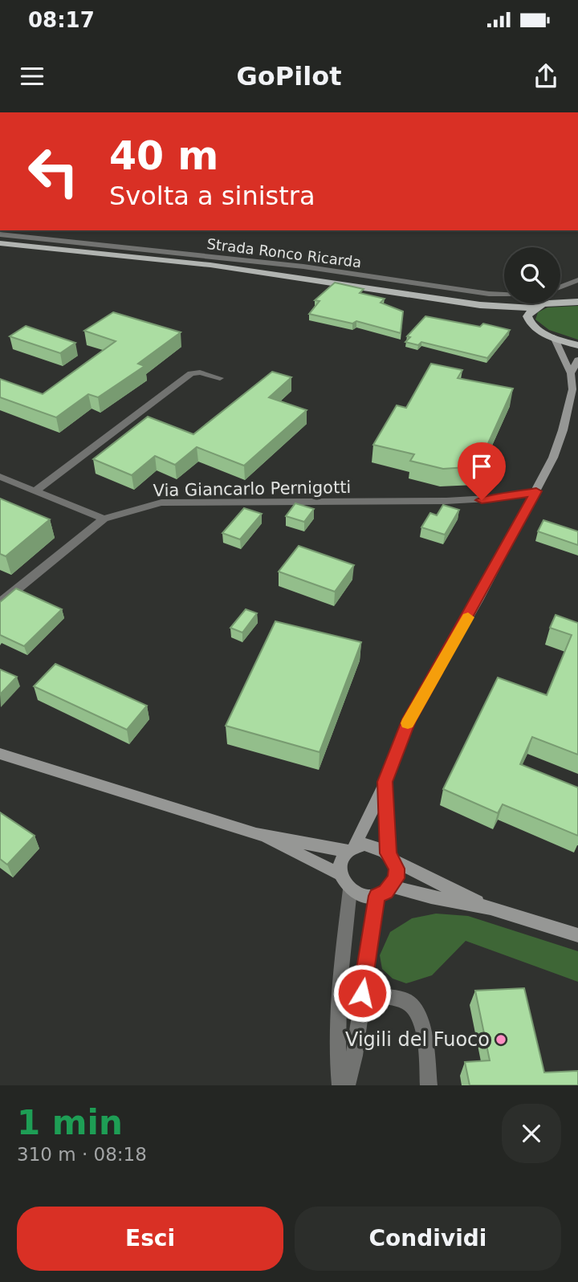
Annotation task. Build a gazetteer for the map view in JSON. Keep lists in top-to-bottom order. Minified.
{"streets":{"street":["Strada Ronco Ricarda","Via Giancarlo Pernigotti"]},"places":["Vigili del Fuoco"],"page":{"status":"08:17","header":"GoPilot","turn":["40 m","Svolta a sinistra"],"heading":["1 min","310 m · 08:18"],"buttons":["Esci","Condividi"]}}
